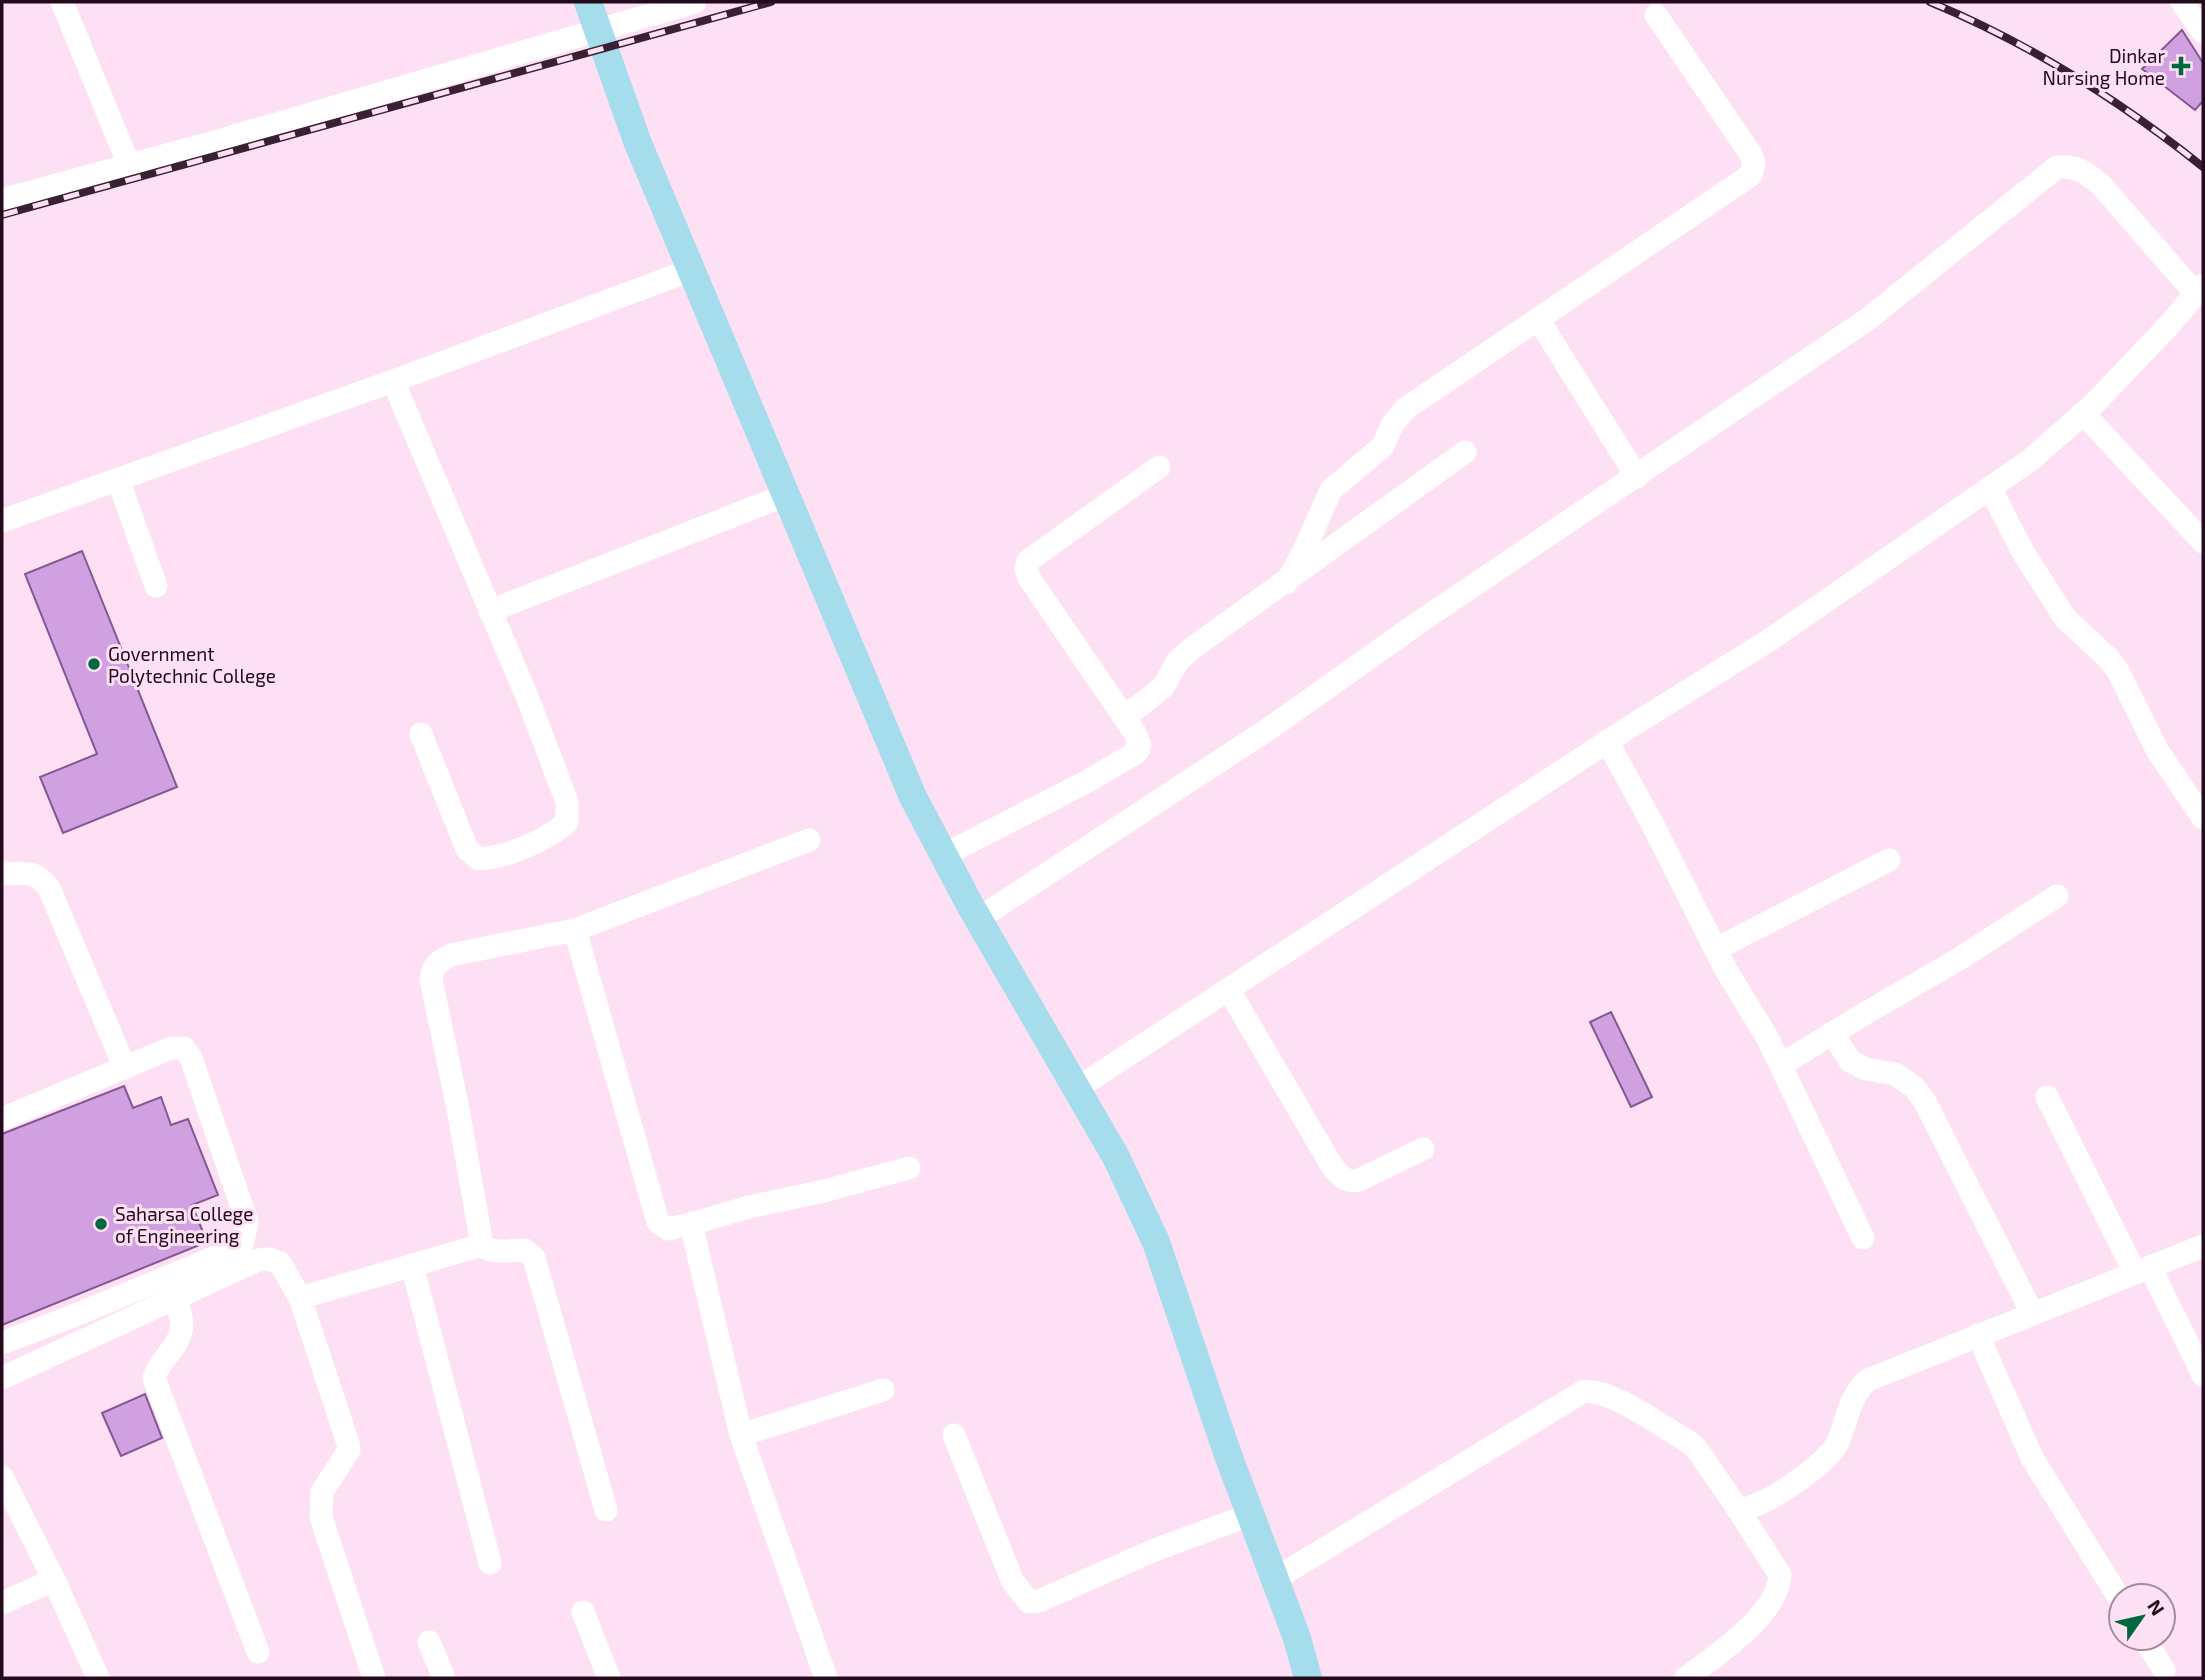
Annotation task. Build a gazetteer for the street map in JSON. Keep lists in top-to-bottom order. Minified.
{"places":{"health":["Dinkar Nursing Home"],"other":["Government Polytechnic College","Saharsa College of Engineering"]},"north":"top right"}
